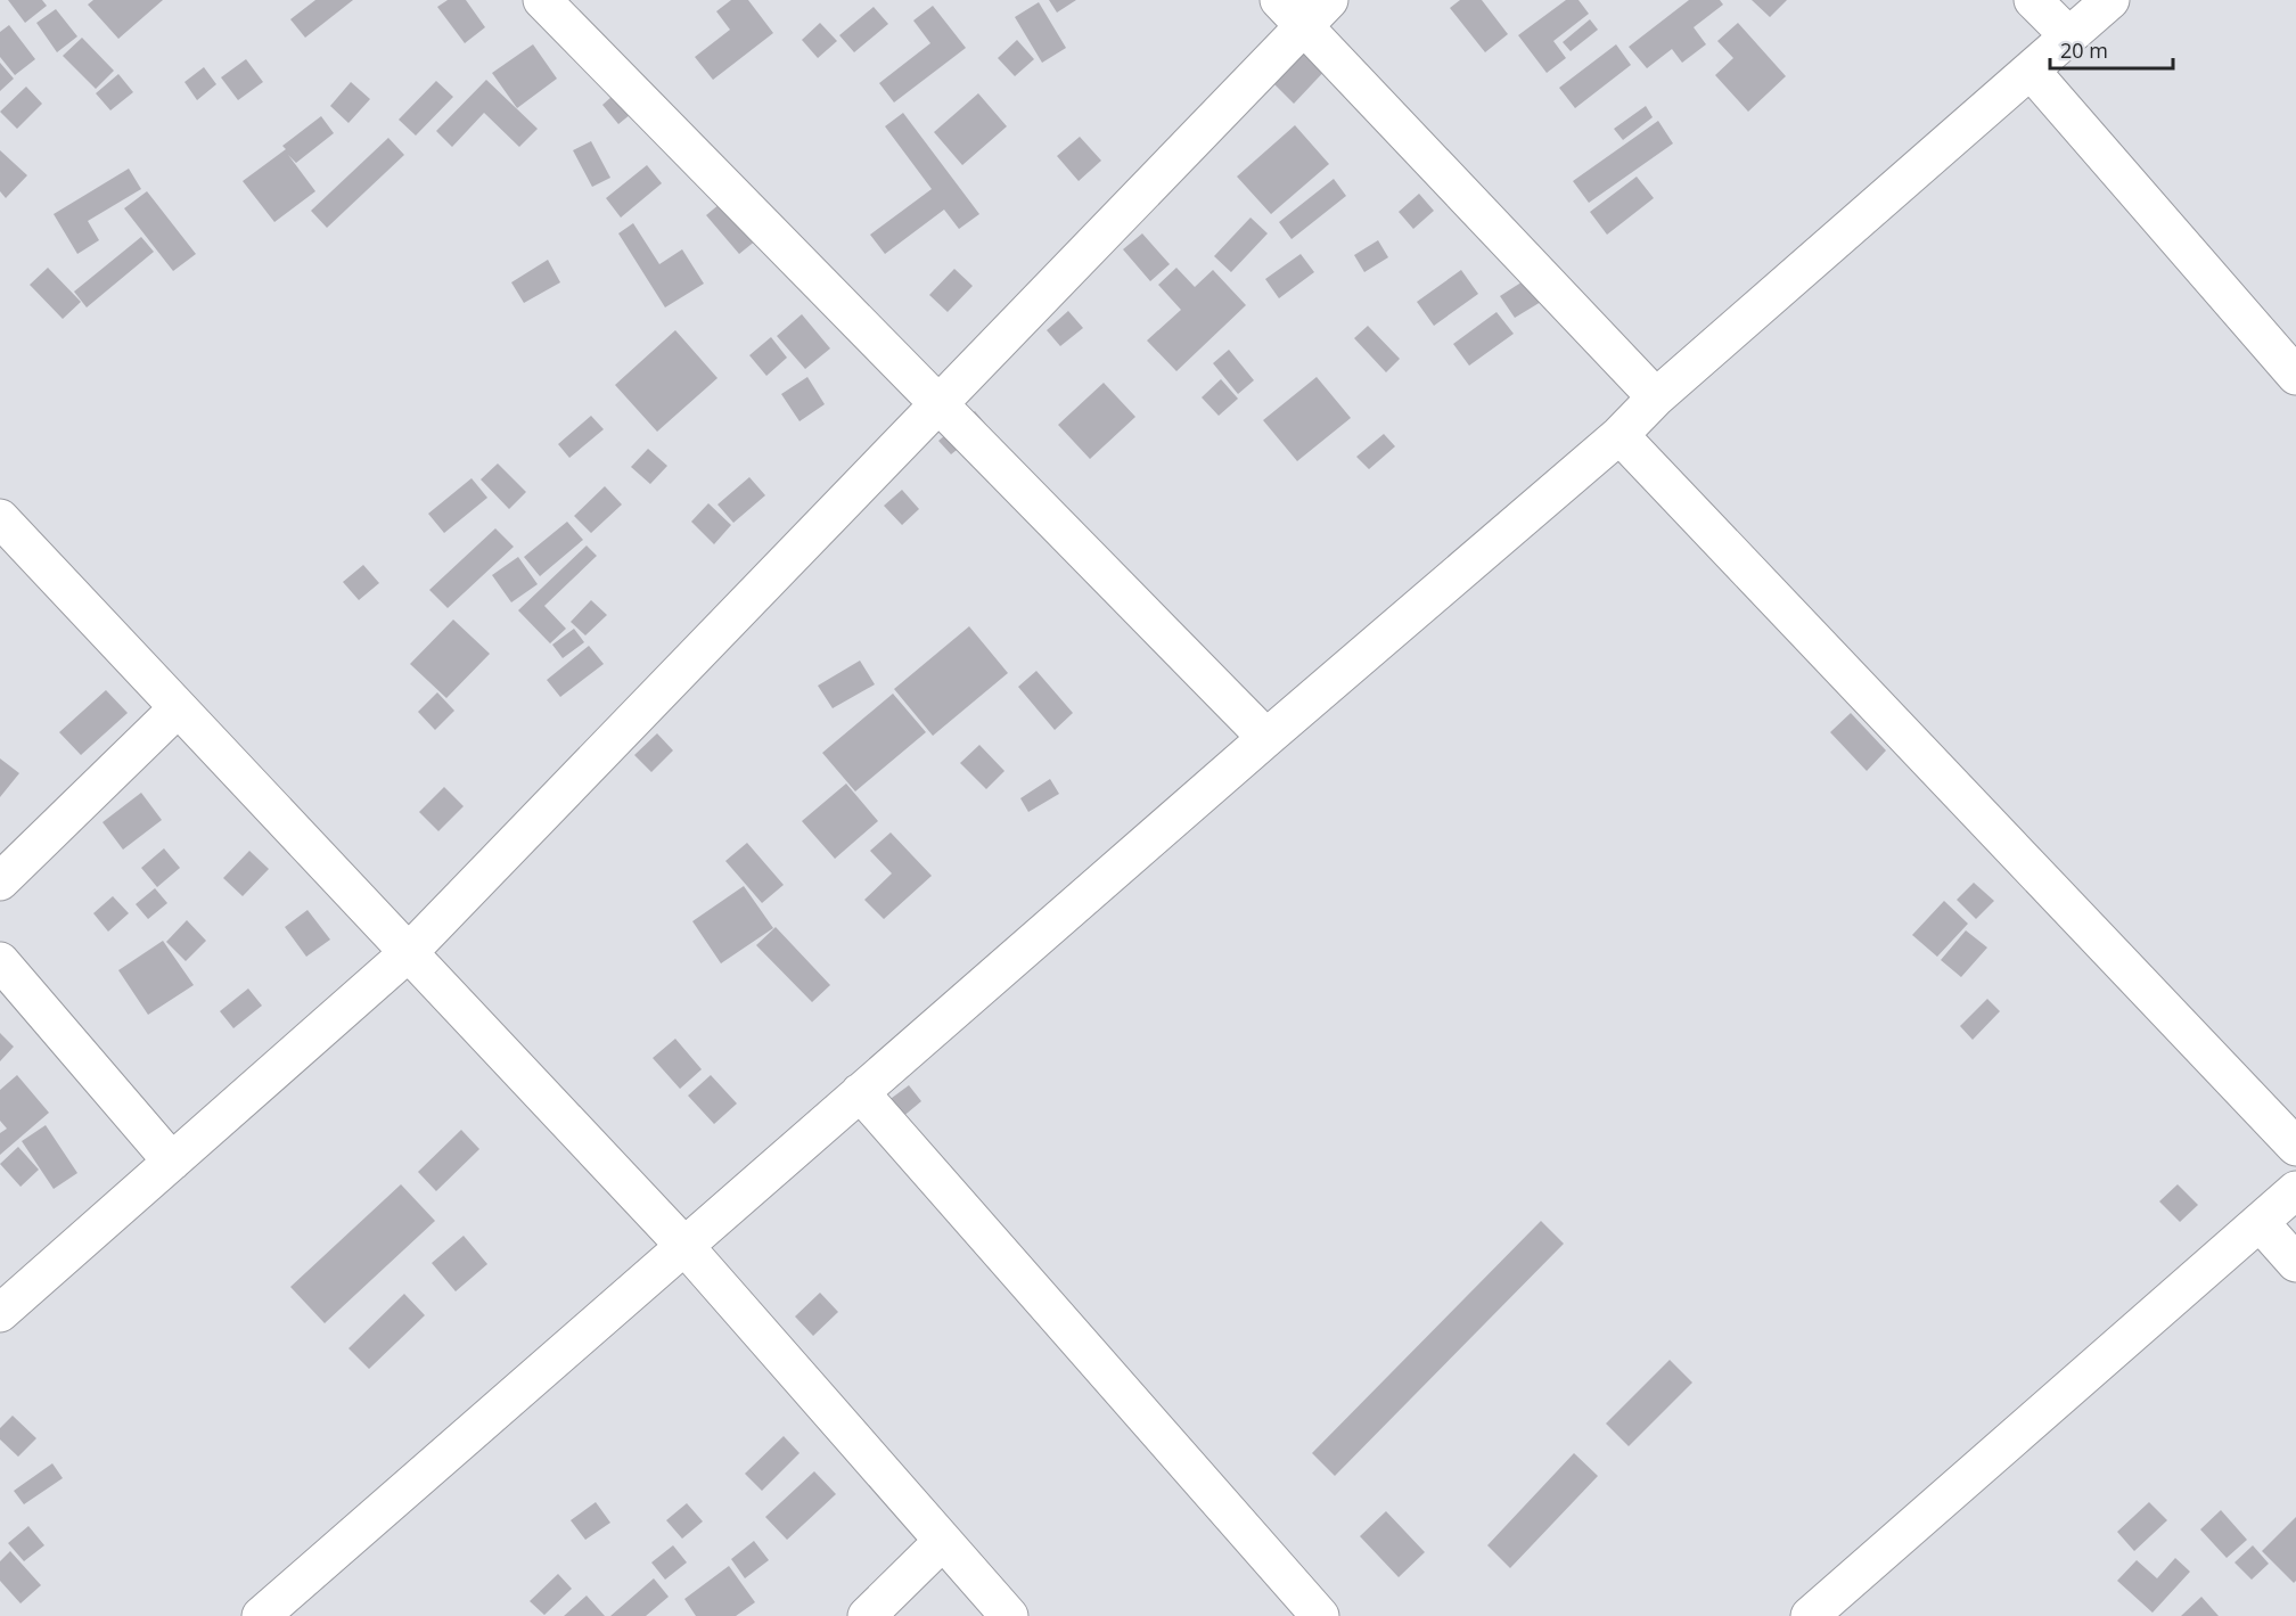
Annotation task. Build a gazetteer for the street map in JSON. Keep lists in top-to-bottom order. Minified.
{"scale_bar":"20 m"}
